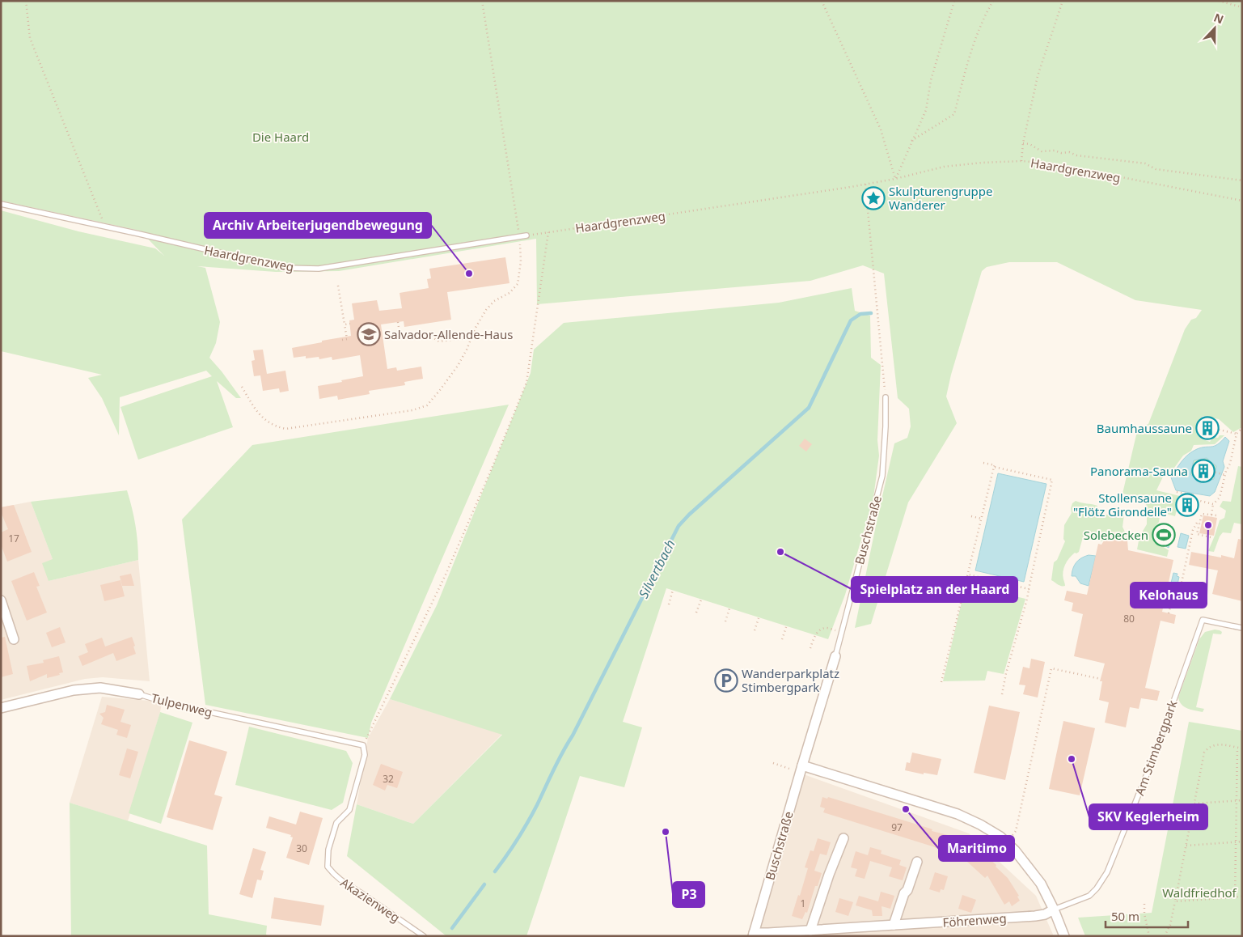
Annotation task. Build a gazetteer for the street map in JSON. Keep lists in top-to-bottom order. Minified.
{"streets":{"street":["Buschstraße","Tulpenweg","Föhrenweg"],"lane":["Haardgrenzweg","Am Stimbergpark","Akazienweg"]},"crossings":[["Buschstraße","Föhrenweg"],["Tulpenweg","Akazienweg"],["Am Stimbergpark","Föhrenweg"]],"water":["Silvertbach"],"parks":["Die Haard","Waldfriedhof"],"places":{"place":["Skulpturengruppe Wanderer"],"other":["Archiv Arbeiterjugendbewegung","Kelohaus","Spielplatz an der Haard","SKV Keglerheim","Maritimo","P3"],"school or university":["Salvador-Allende-Haus"],"building":["Baumhaussaune","Panorama-Sauna","Stollensaune \"Flötz Girondelle\""],"sports":["Solebecken"],"parking":["Wanderparkplatz Stimbergpark"]},"house_numbers":["17","80","32","97","30","1"],"scale_bar":"50 m","north":"top"}
